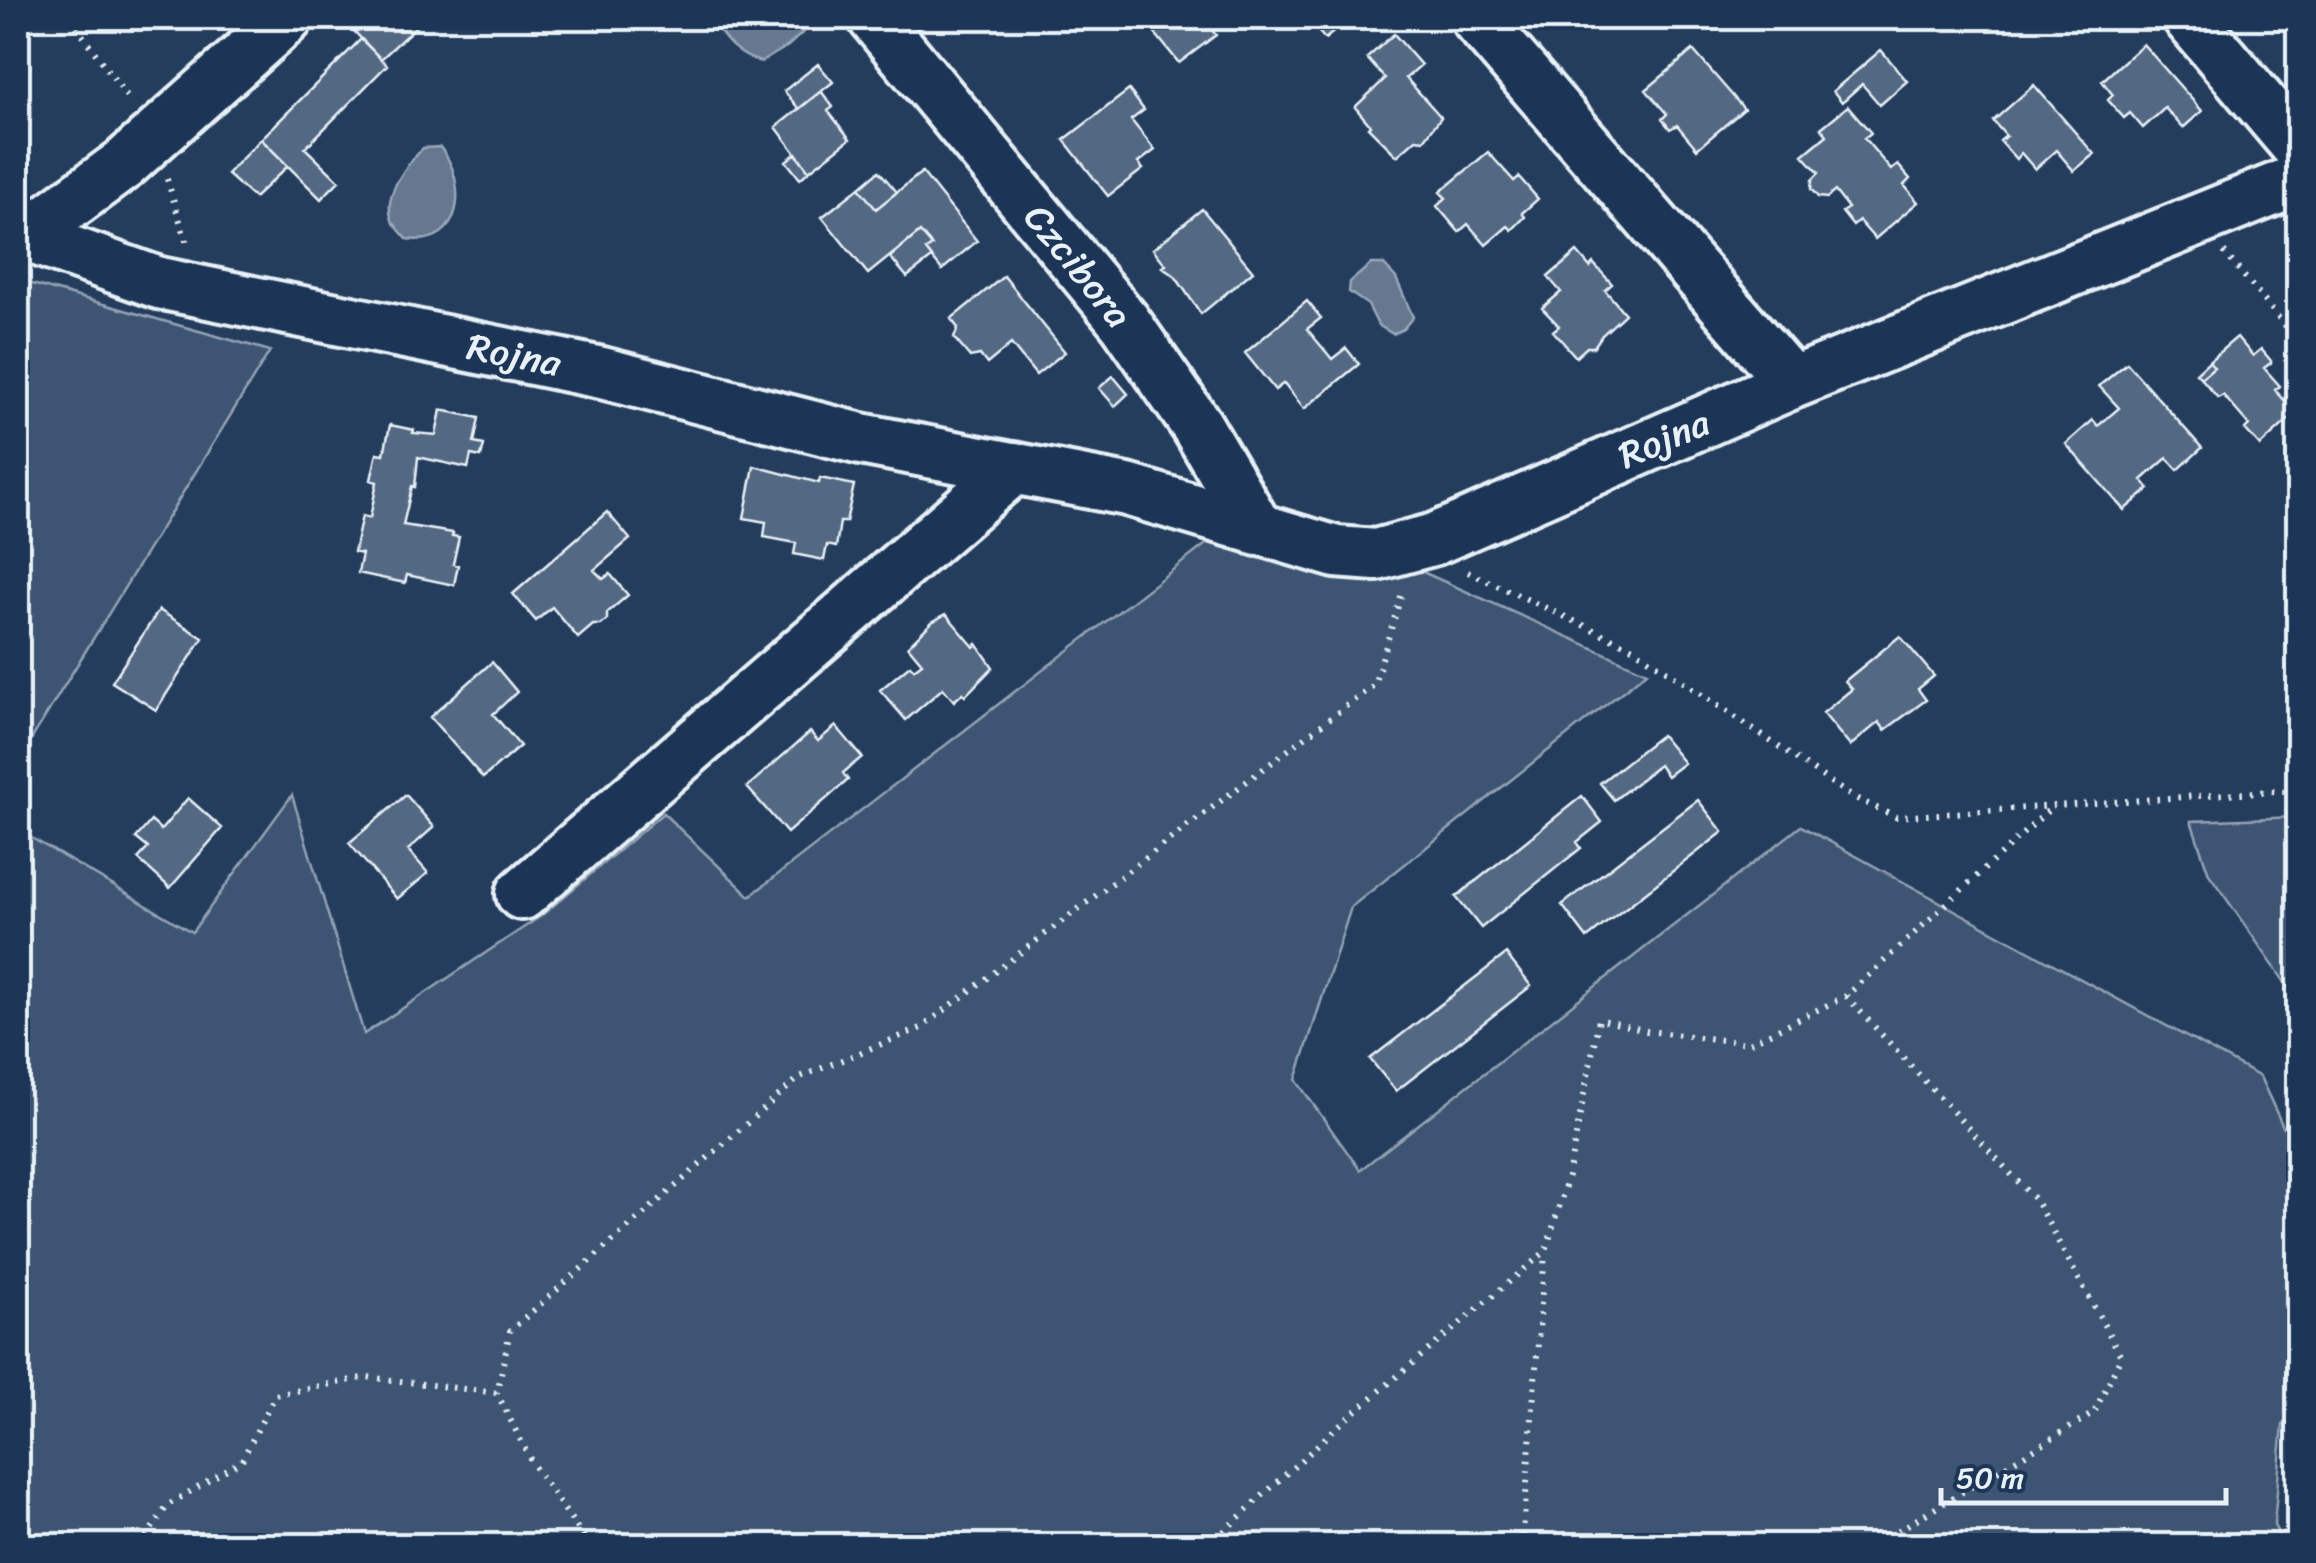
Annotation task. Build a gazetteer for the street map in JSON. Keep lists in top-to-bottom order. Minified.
{"streets":{"street":["Czcibora","Rojna"]},"crossings":[["Czcibora","Rojna"]],"scale_bar":"50 m"}
